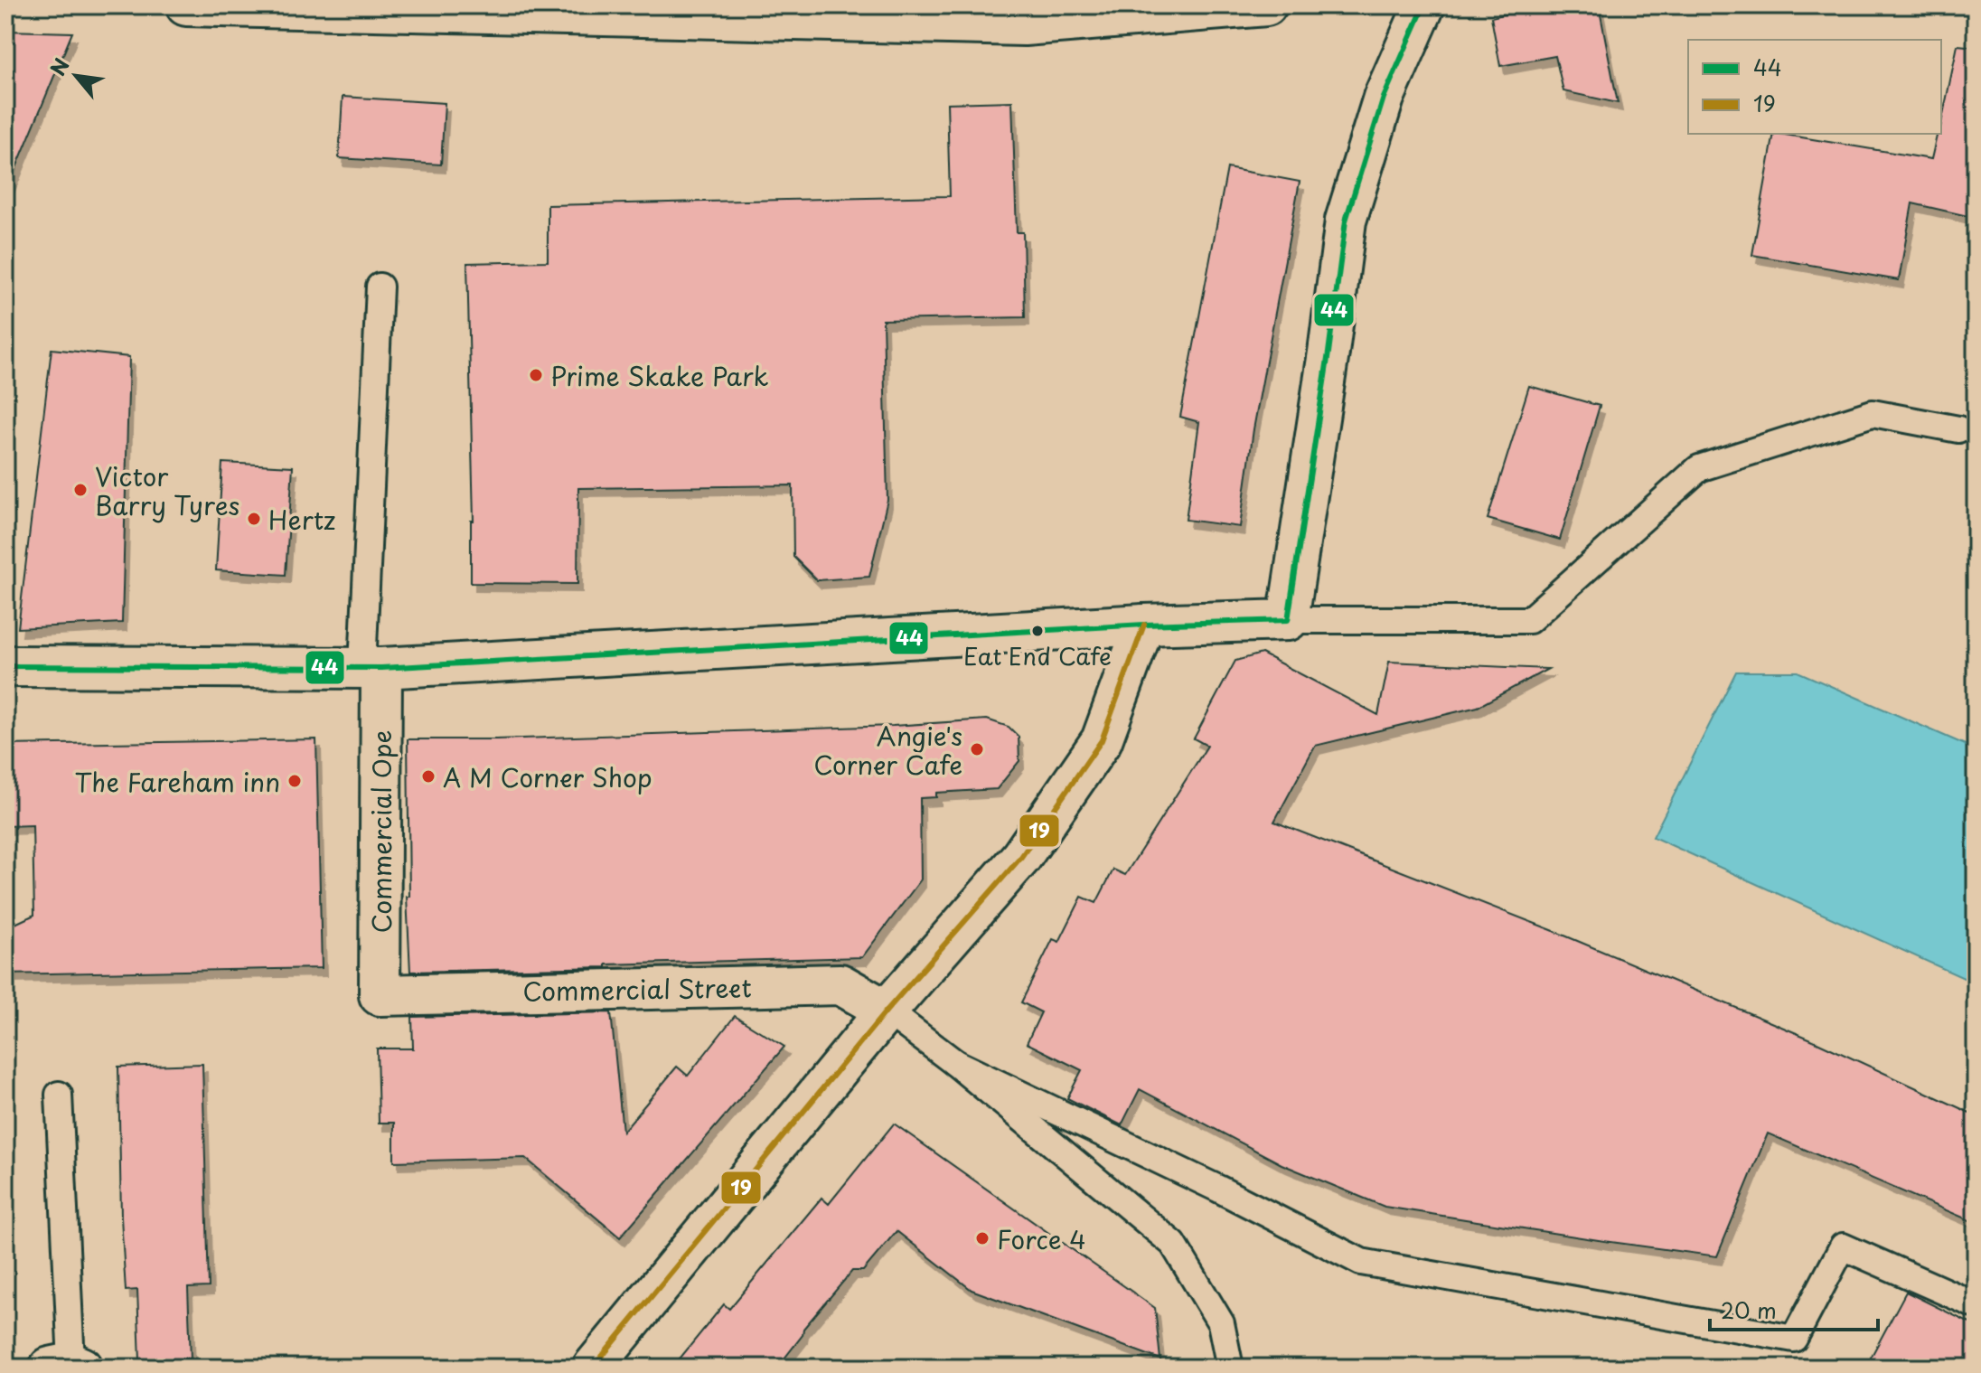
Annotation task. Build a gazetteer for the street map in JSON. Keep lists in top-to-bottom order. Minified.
{"streets":{"street":["Commercial Ope","Commercial Street"]},"crossings":[["Commercial Ope","Commercial Street"]],"places":["Prime Skake Park","Victor Barry Tyres","Hertz","Eat End Cafe","Angie's Corner Cafe","A M Corner Shop","The Fareham inn","Force 4"],"lines":["transit line 44","transit line 19"],"legend":["44","19"],"scale_bar":"20 m","north":"top left"}
